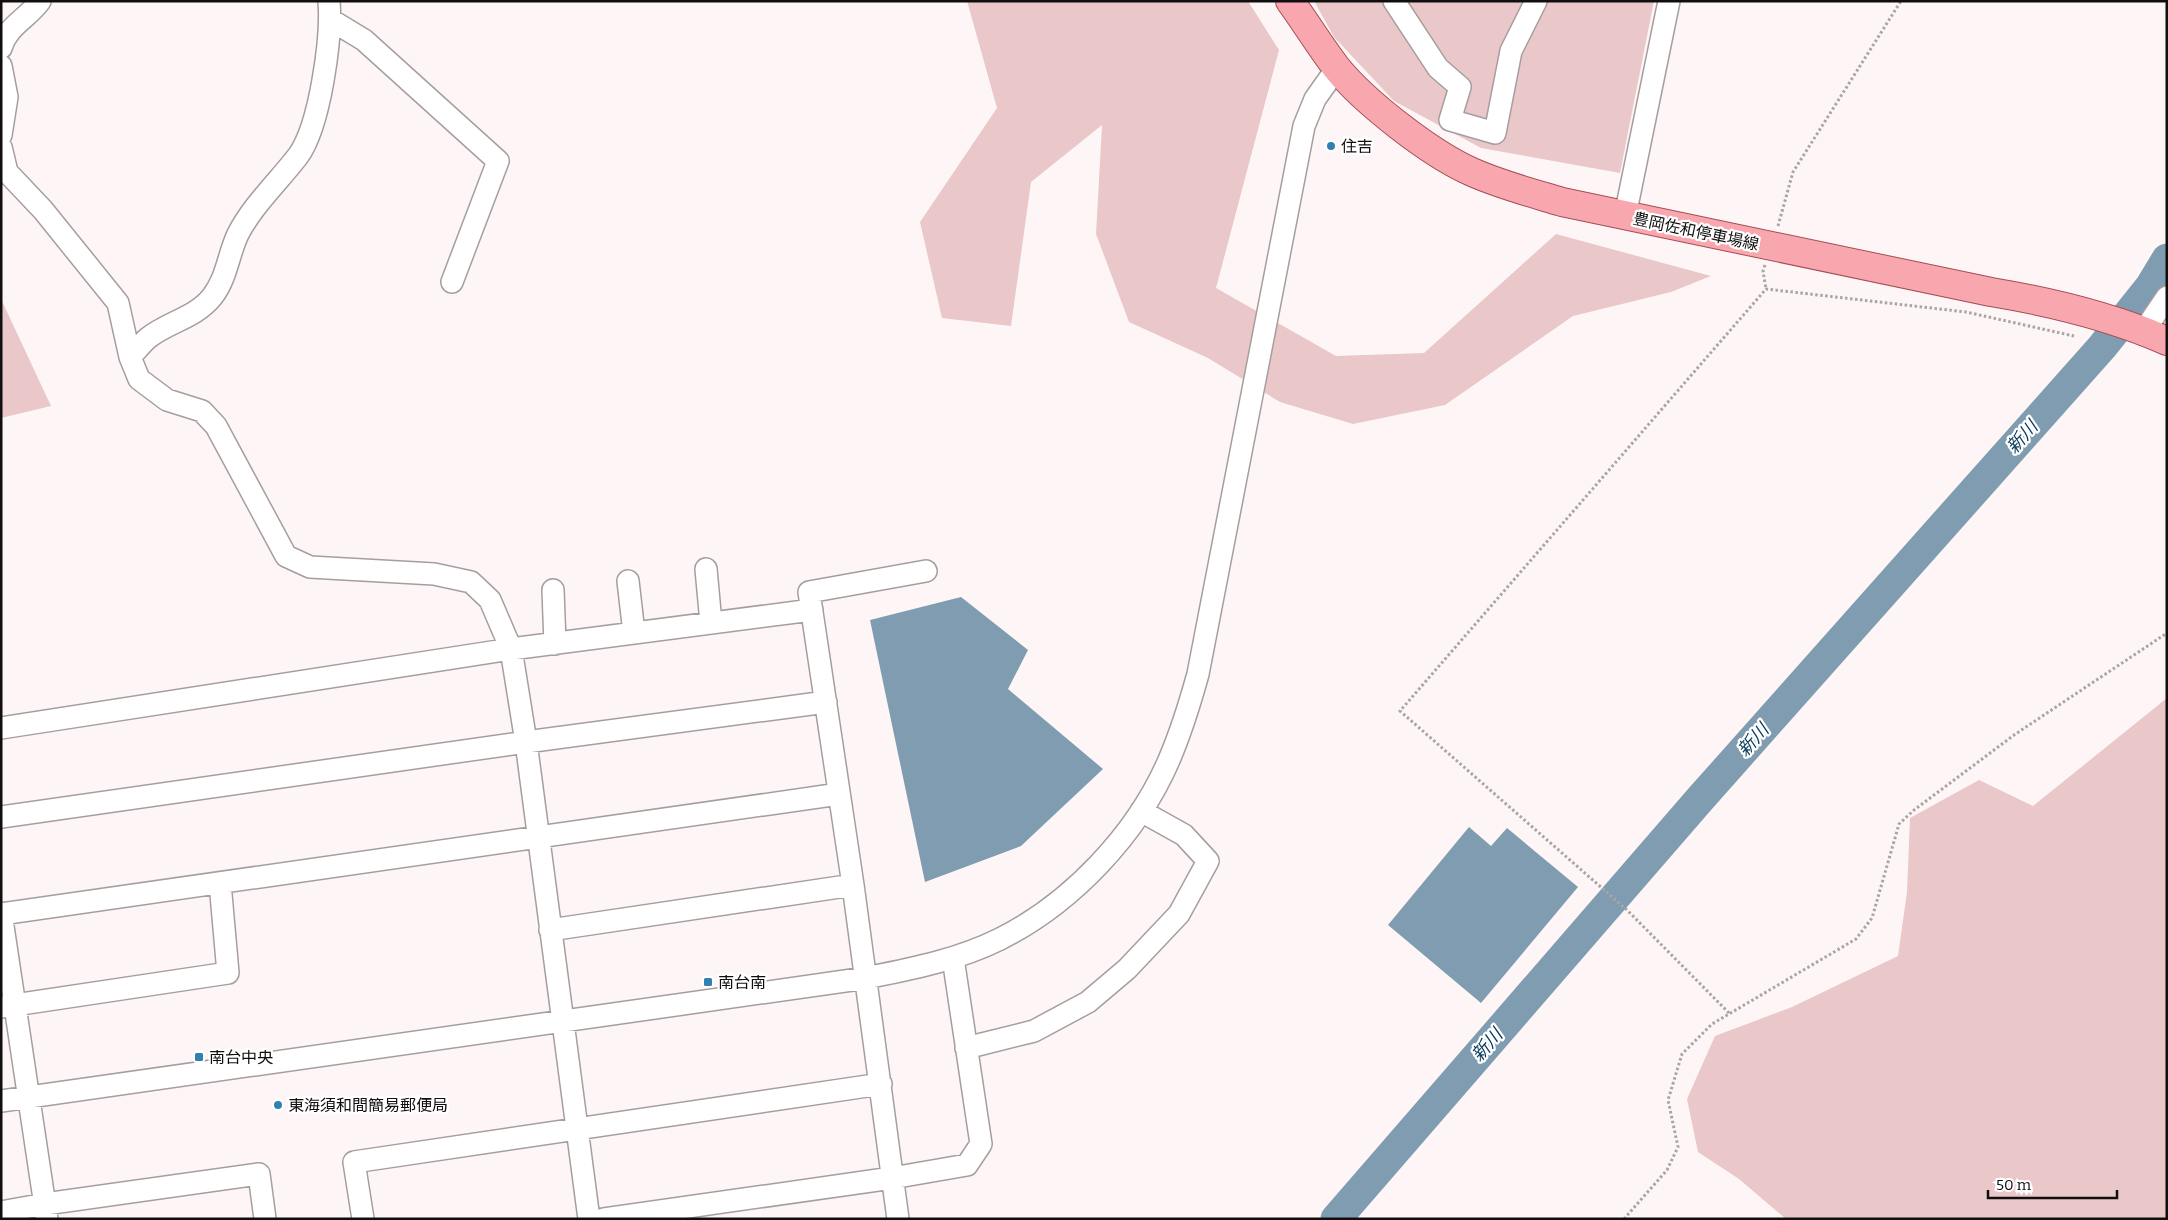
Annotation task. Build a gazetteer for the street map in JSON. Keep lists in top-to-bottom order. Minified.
{"streets":{"main road":["豊岡佐和停車場線"]},"water":["新川"],"places":{"other":["住吉","東海須和間簡易郵便局"],"transit":["南台南","南台中央"]},"scale_bar":"50 m"}
